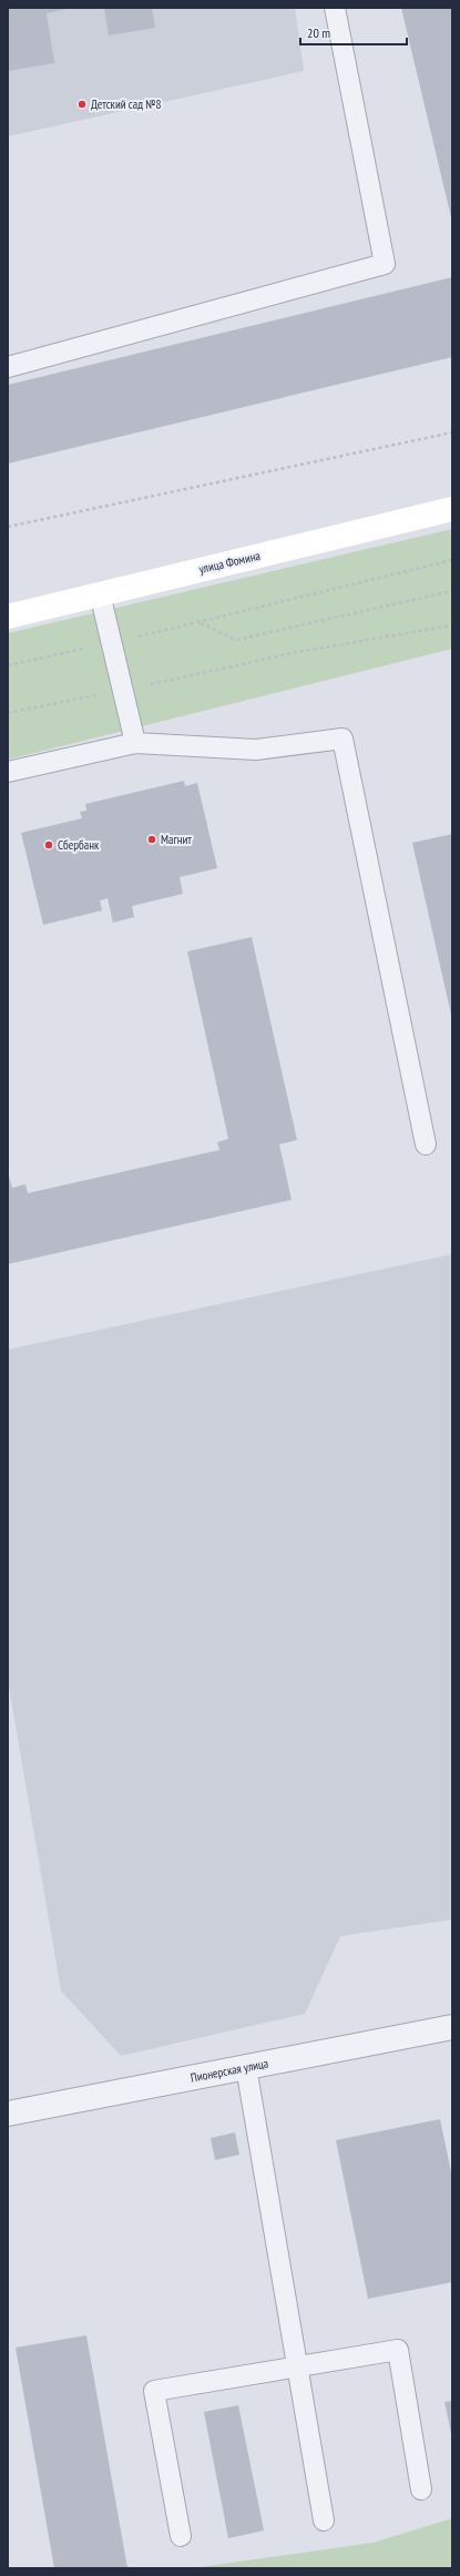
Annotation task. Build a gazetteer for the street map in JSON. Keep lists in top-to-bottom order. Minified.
{"streets":{"main road":["улица Фомина"],"street":["Пионерская улица"]},"places":["Детский сад №8","Магнит","Сбербанк"],"scale_bar":"20 m"}
